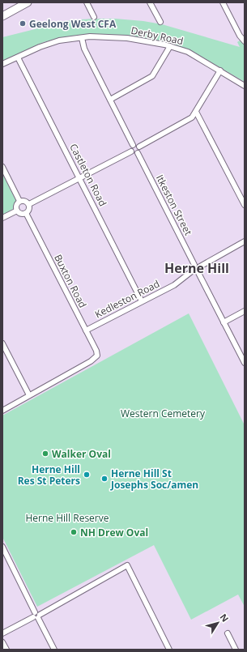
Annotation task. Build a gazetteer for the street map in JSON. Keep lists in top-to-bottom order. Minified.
{"streets":{"street":["Derby Road","Castleton Road","Itkeston Street","Buxton Road","Kedleston Road"]},"crossings":[["Derby Road","Castleton Road"],["Castleton Road","Kedleston Road"],["Itkeston Street","Kedleston Road"],["Buxton Road","Kedleston Road"]],"districts":["Herne Hill"],"parks":["Western Cemetery","Herne Hill Reserve"],"places":["Geelong West CFA","Walker Oval","Herne Hill Res St Peters","Herne Hill St Josephs Soc/amen","NH Drew Oval"],"north":"top right"}
